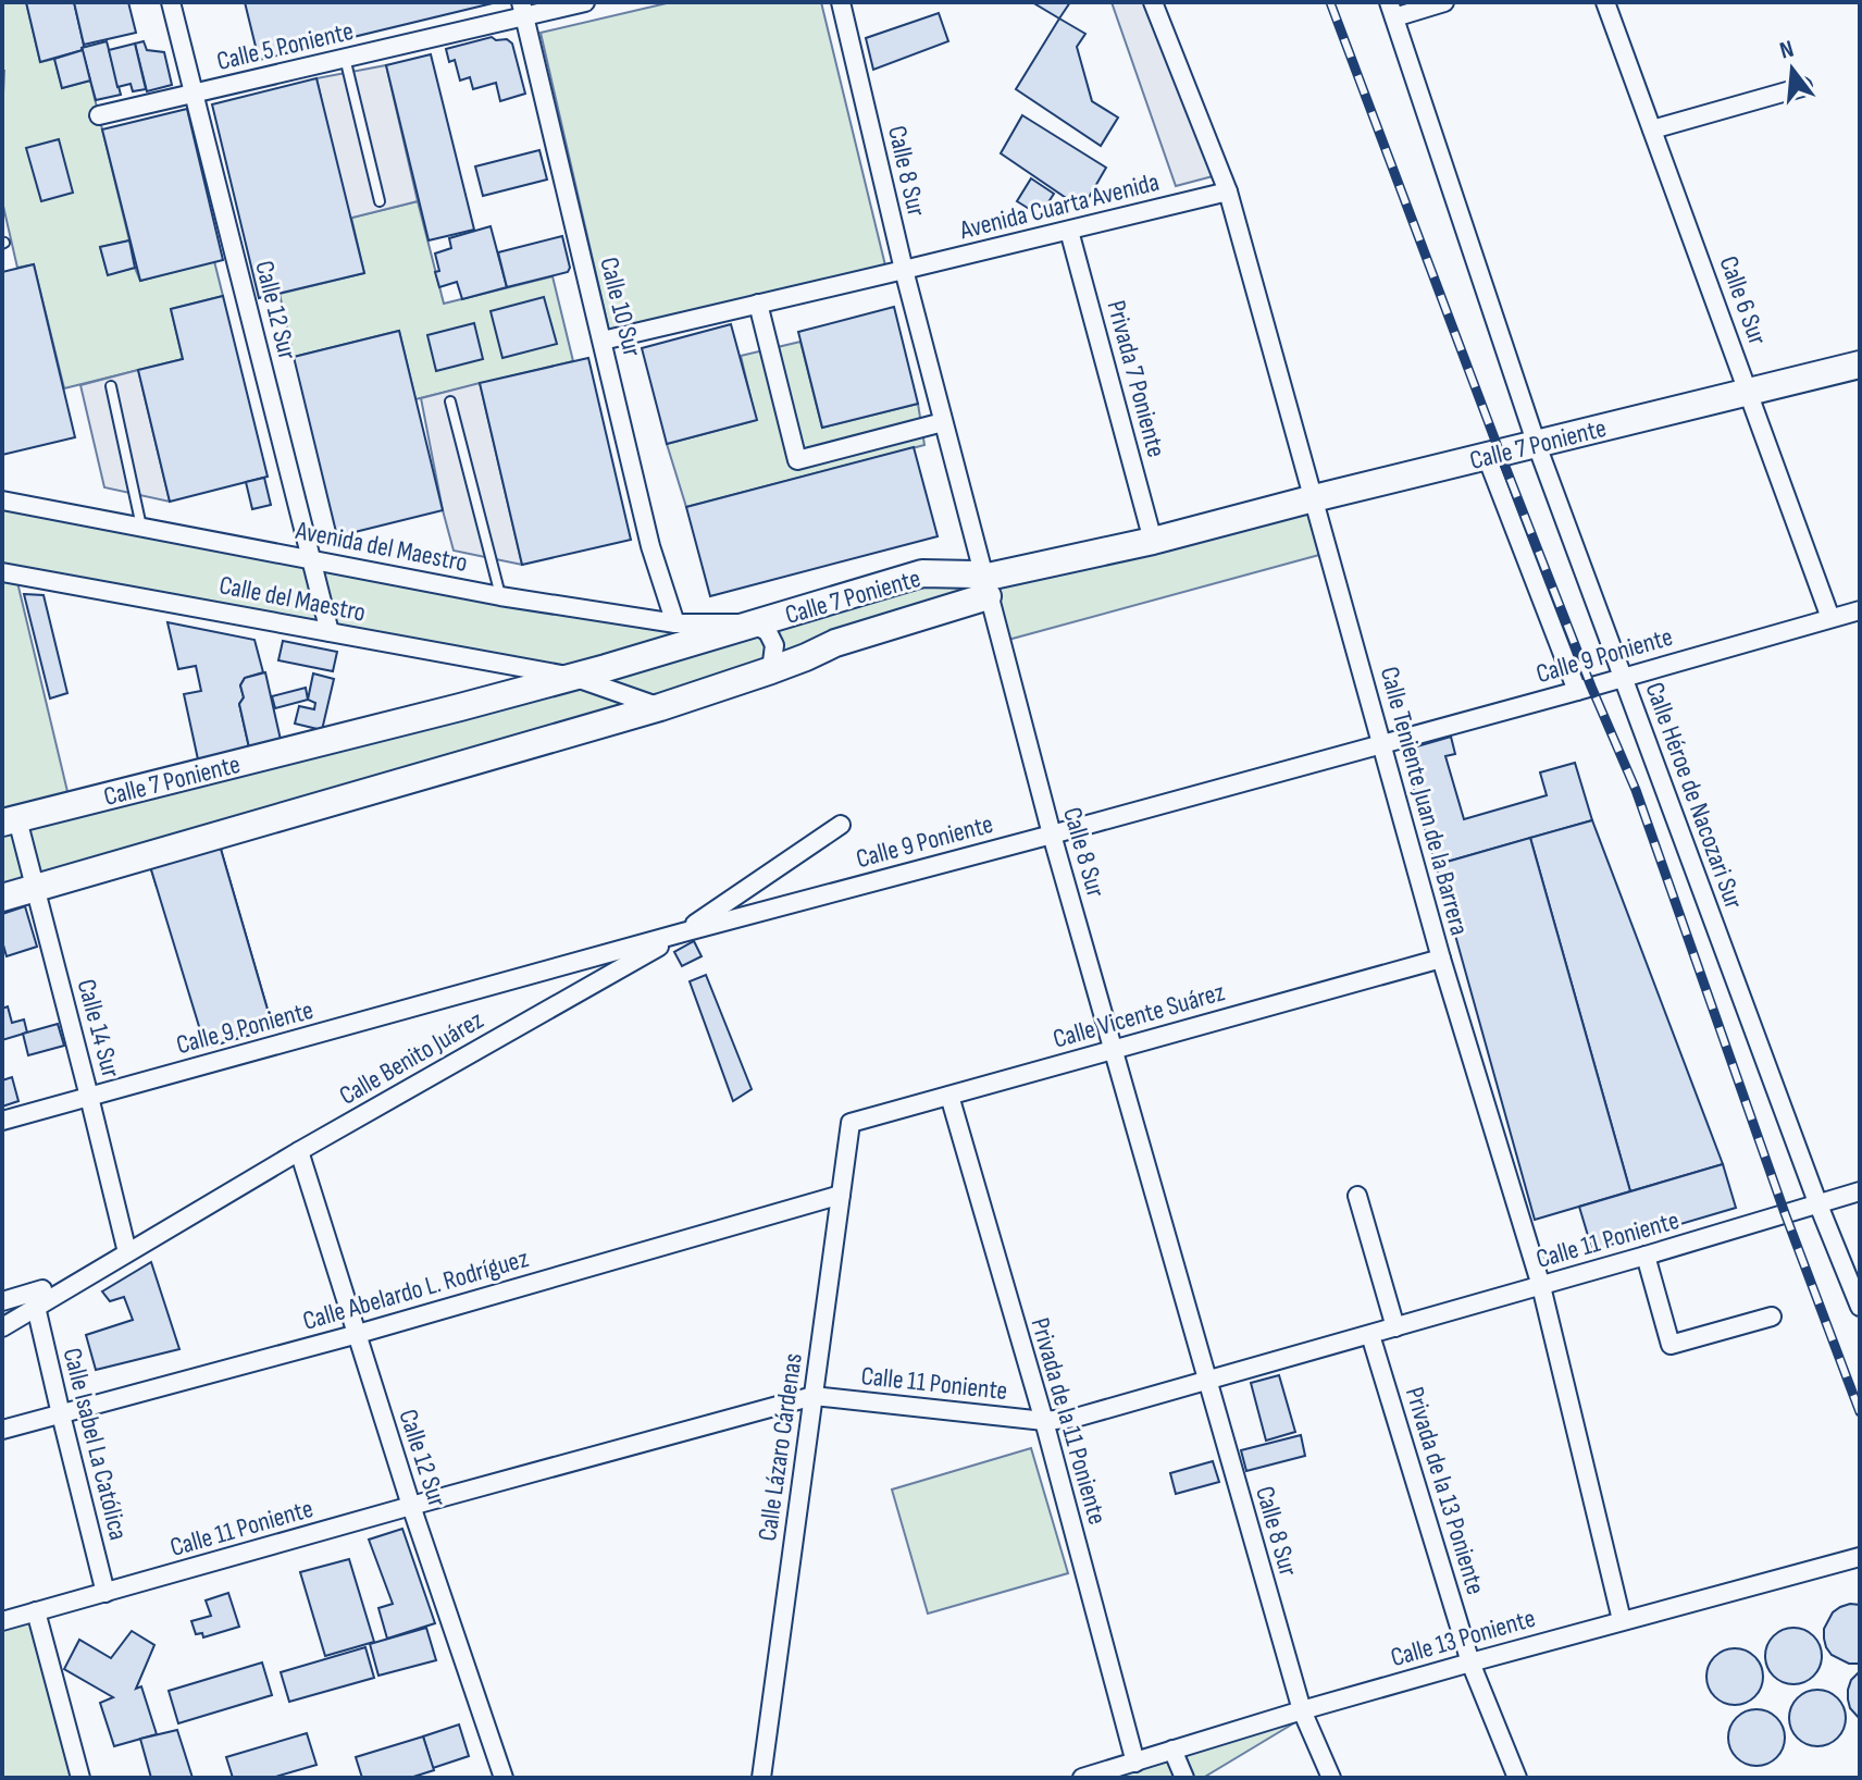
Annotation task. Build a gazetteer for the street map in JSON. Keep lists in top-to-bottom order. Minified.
{"streets":{"main road":["Calle 7 Poniente"],"street":["Calle 5 Poniente","Calle 8 Sur","Avenida Cuarta Avenida","Calle 6 Sur","Calle 10 Sur","Calle 12 Sur","Privada 7 Poniente","Avenida del Maestro","Calle del Maestro","Calle 9 Poniente","Calle Héroe de Nacozari Sur","Calle Teniente Juan de la Barrera","Calle Vicente Suárez","Calle 14 Sur","Calle Benito Juárez","Calle 11 Poniente","Calle Abelardo L. Rodríguez","Privada de la 11 Poniente","Calle Isabel La Católica","Calle Lázaro Cárdenas","Privada de la 13 Poniente","Calle 13 Poniente"]},"crossings":[["Calle 5 Poniente","Calle 10 Sur"],["Calle 5 Poniente","Calle 12 Sur"],["Calle 8 Sur","Avenida Cuarta Avenida"],["Calle 8 Sur","Calle 7 Poniente"],["Calle 8 Sur","Calle 9 Poniente"],["Calle 8 Sur","Calle Vicente Suárez"],["Calle 8 Sur","Calle 11 Poniente"],["Calle 8 Sur","Calle 13 Poniente"],["Avenida Cuarta Avenida","Calle 10 Sur"],["Avenida Cuarta Avenida","Privada 7 Poniente"],["Avenida Cuarta Avenida","Calle Teniente Juan de la Barrera"],["Calle 6 Sur","Calle 7 Poniente"],["Calle 6 Sur","Calle 9 Poniente"],["Calle 10 Sur","Avenida del Maestro"],["Calle 12 Sur","Avenida del Maestro"],["Calle 12 Sur","Calle del Maestro"],["Calle 12 Sur","Calle Benito Juárez"],["Calle 12 Sur","Calle 11 Poniente"],["Calle 12 Sur","Calle Abelardo L. Rodríguez"],["Privada 7 Poniente","Calle 7 Poniente"],["Calle 7 Poniente","Avenida del Maestro"],["Calle 7 Poniente","Calle del Maestro"],["Calle 7 Poniente","Calle Héroe de Nacozari Sur"],["Calle 7 Poniente","Calle Teniente Juan de la Barrera"],["Calle 7 Poniente","Calle 14 Sur"],["Calle 9 Poniente","Calle Héroe de Nacozari Sur"],["Calle 9 Poniente","Calle Teniente Juan de la Barrera"],["Calle 9 Poniente","Calle 14 Sur"],["Calle 9 Poniente","Calle Benito Juárez"],["Calle Héroe de Nacozari Sur","Calle 11 Poniente"],["Calle Teniente Juan de la Barrera","Calle Vicente Suárez"],["Calle Teniente Juan de la Barrera","Calle 11 Poniente"],["Calle Teniente Juan de la Barrera","Calle 13 Poniente"],["Calle Vicente Suárez","Privada de la 11 Poniente"],["Calle Vicente Suárez","Calle Lázaro Cárdenas"],["Calle 14 Sur","Calle Benito Juárez"],["Calle Benito Juárez","Calle Isabel La Católica"],["Calle 11 Poniente","Privada de la 11 Poniente"],["Calle 11 Poniente","Calle Isabel La Católica"],["Calle 11 Poniente","Calle Lázaro Cárdenas"],["Calle 11 Poniente","Privada de la 13 Poniente"],["Calle Abelardo L. Rodríguez","Calle Isabel La Católica"],["Calle Abelardo L. Rodríguez","Calle Lázaro Cárdenas"],["Privada de la 11 Poniente","Calle 13 Poniente"],["Privada de la 13 Poniente","Calle 13 Poniente"]],"north":"top"}
